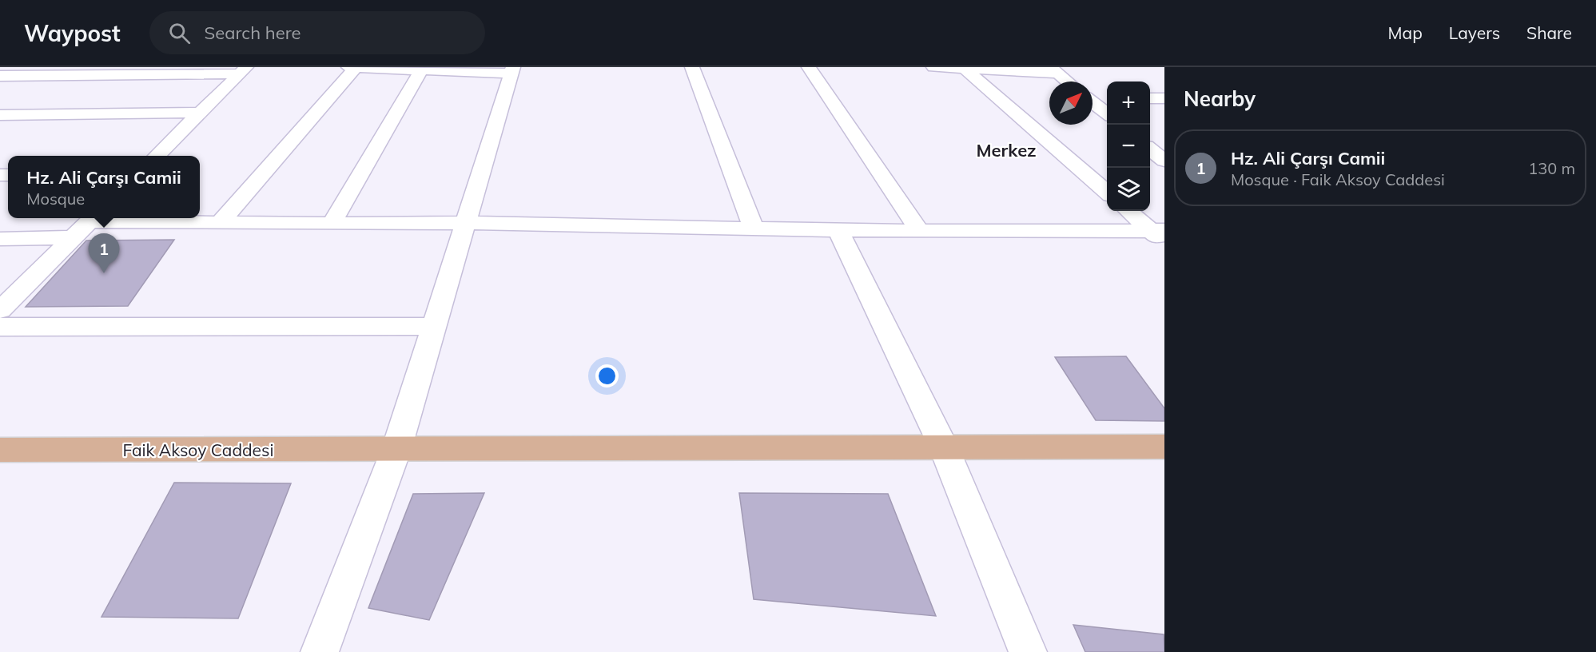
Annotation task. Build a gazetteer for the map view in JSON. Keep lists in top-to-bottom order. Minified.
{"streets":{"main road":["Faik Aksoy Caddesi"]},"districts":["Merkez"],"north":"top right","page":{"header":"Waypost","search":"Search here","nav":["Map","Layers","Share"],"heading":"Nearby","map_buttons":["+","−"],"list":[{"mark":"1","name":"Hz. Ali Çarşı Camii","note":"Mosque · Faik Aksoy Caddesi","value":"130 m"}],"popup":["Hz. Ali Çarşı Camii","Mosque"],"pins":"1"}}
